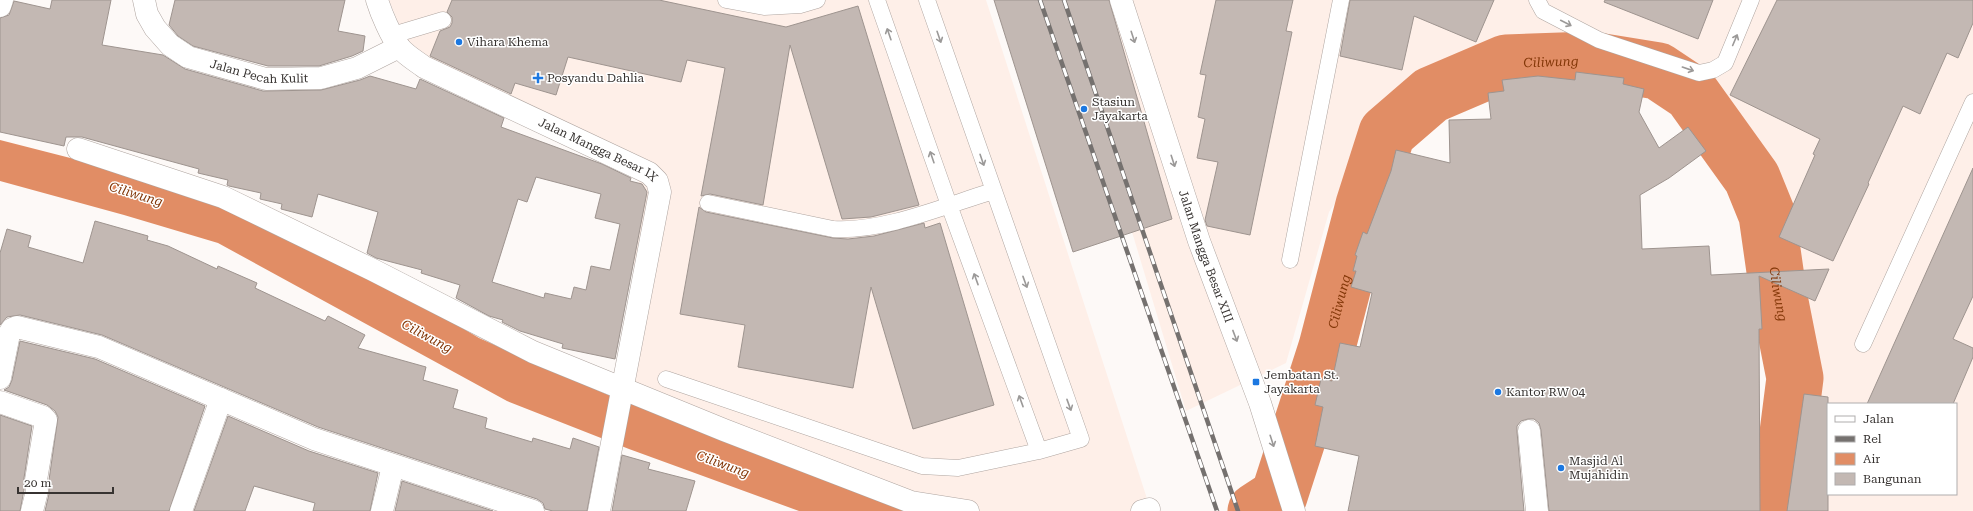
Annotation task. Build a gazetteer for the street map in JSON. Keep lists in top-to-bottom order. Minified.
{"streets":{"street":["Jalan Pecah Kulit","Jalan Mangga Besar IX","Jalan Mangga Besar XIII"]},"crossings":[["Jalan Pecah Kulit","Jalan Mangga Besar IX"]],"one_way":["Jalan Mangga Besar XIII"],"water":["Ciliwung"],"places":{"other":["Vihara Khema","Stasiun Jayakarta","Kantor RW 04","Masjid Al Mujahidin"],"health":["Posyandu Dahlia"],"transit":["Jembatan St. Jayakarta"]},"legend":["Jalan","Rel","Air","Bangunan"],"scale_bar":"20 m"}
